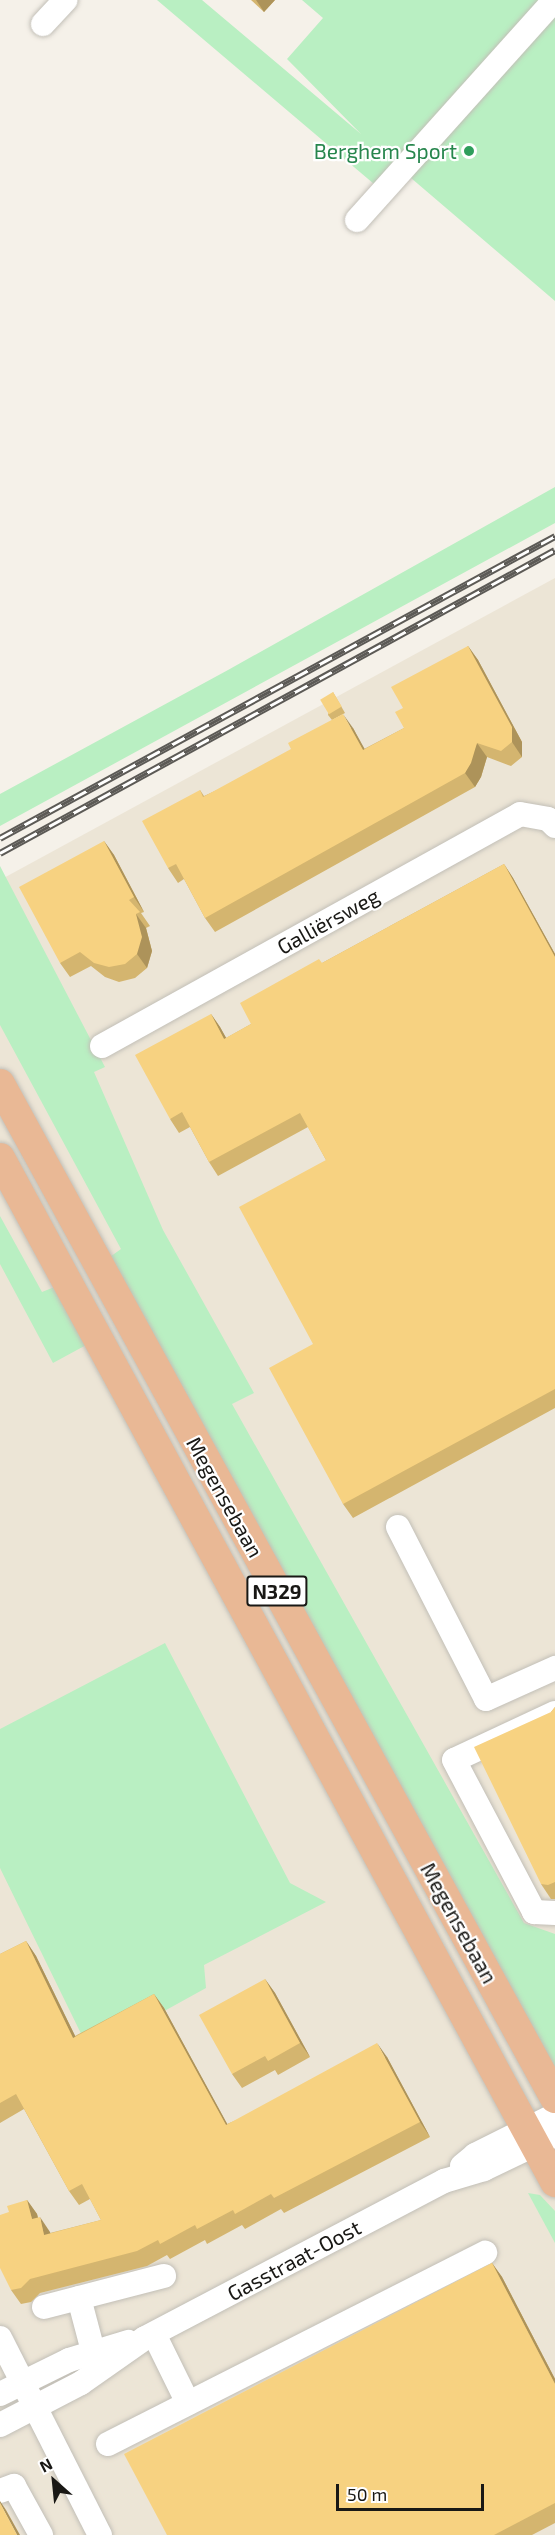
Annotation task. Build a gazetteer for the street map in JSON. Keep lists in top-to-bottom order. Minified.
{"streets":{"main road":["Megensebaan","N329"],"street":["Galliërsweg","Gasstraat-Oost"]},"crossings":[["Megensebaan","N329"],["Megensebaan","Gasstraat-Oost"],["N329","Gasstraat-Oost"]],"places":["Berghem Sport"],"scale_bar":"50 m","north":"top left"}
